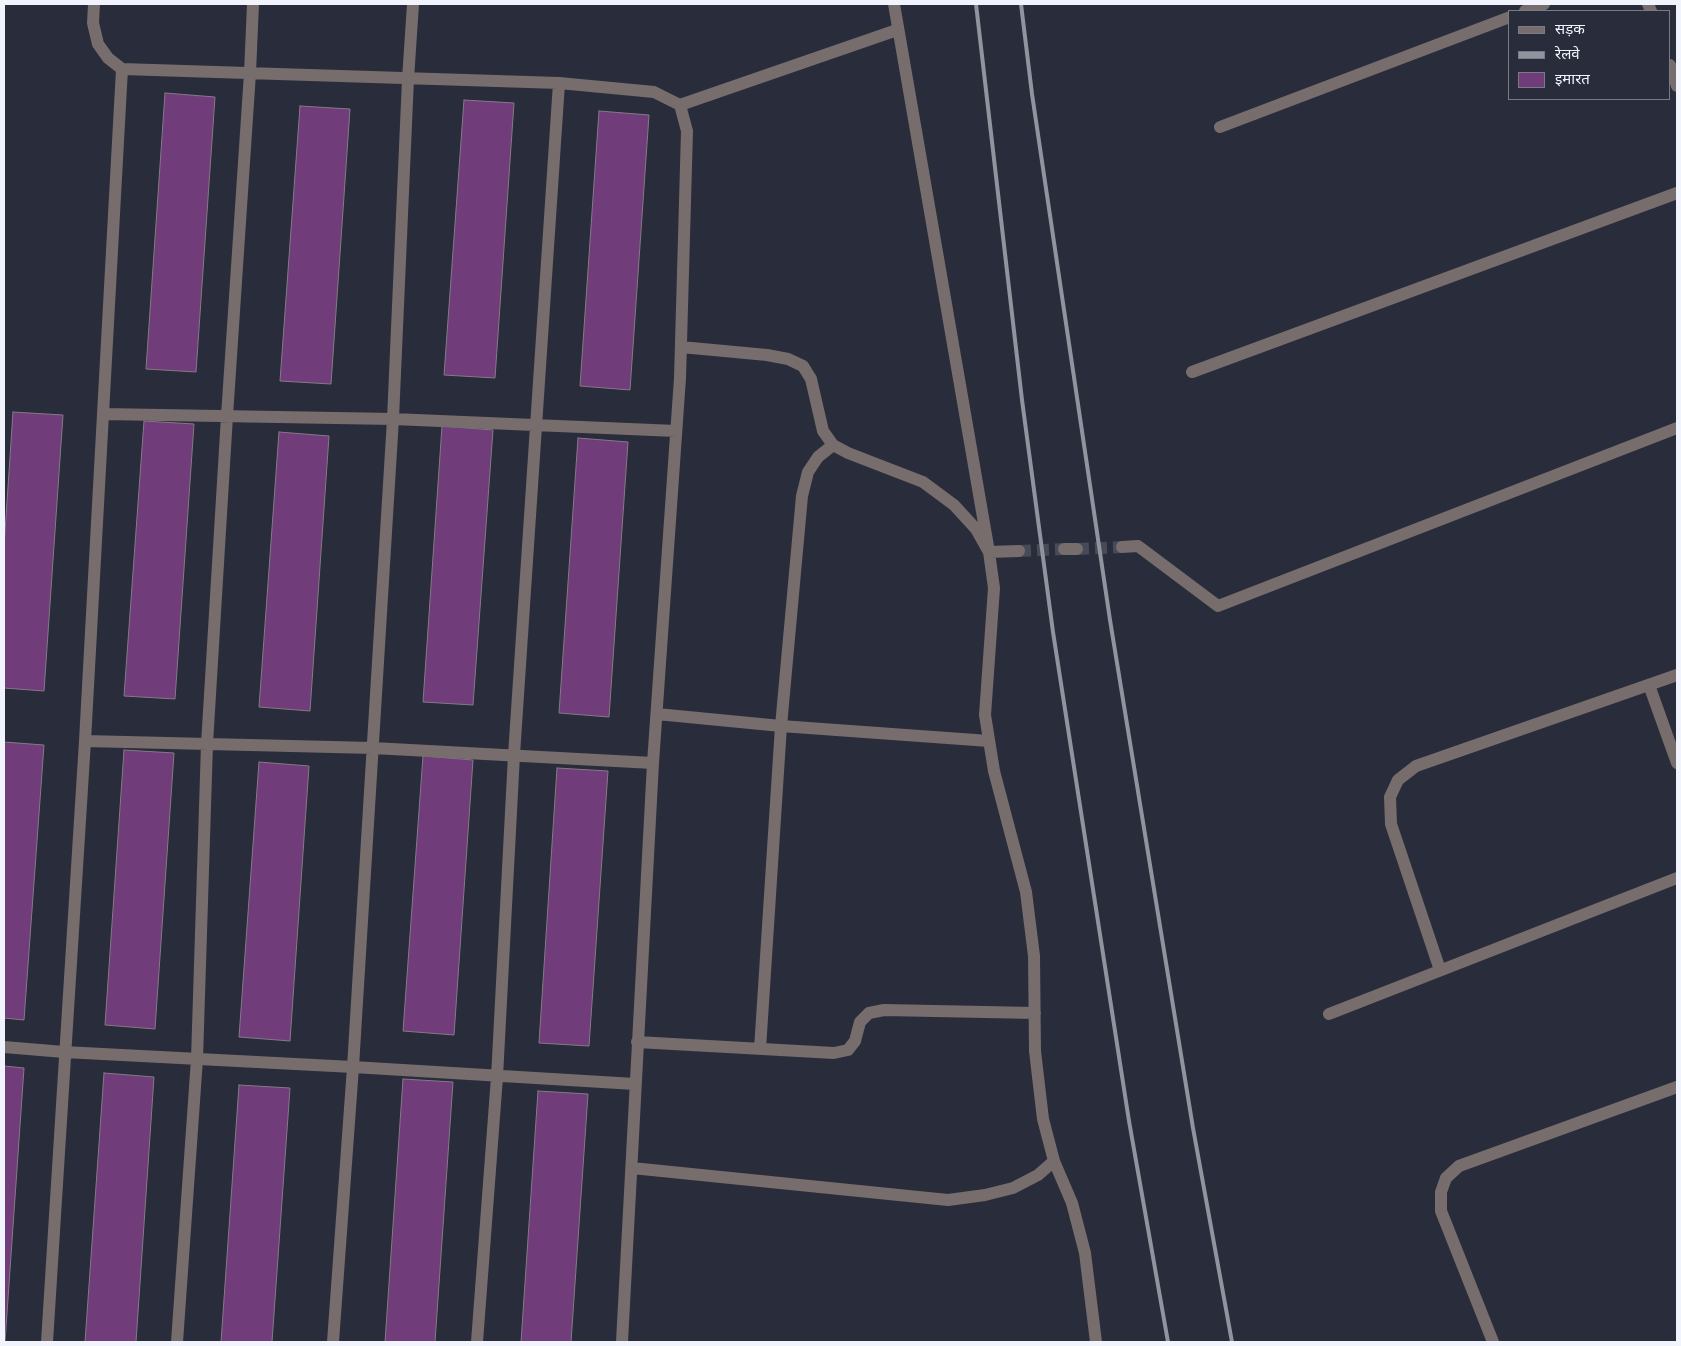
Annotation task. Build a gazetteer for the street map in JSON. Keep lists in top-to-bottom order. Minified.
{"legend":["सड़क","रेलवे","इमारत"]}
